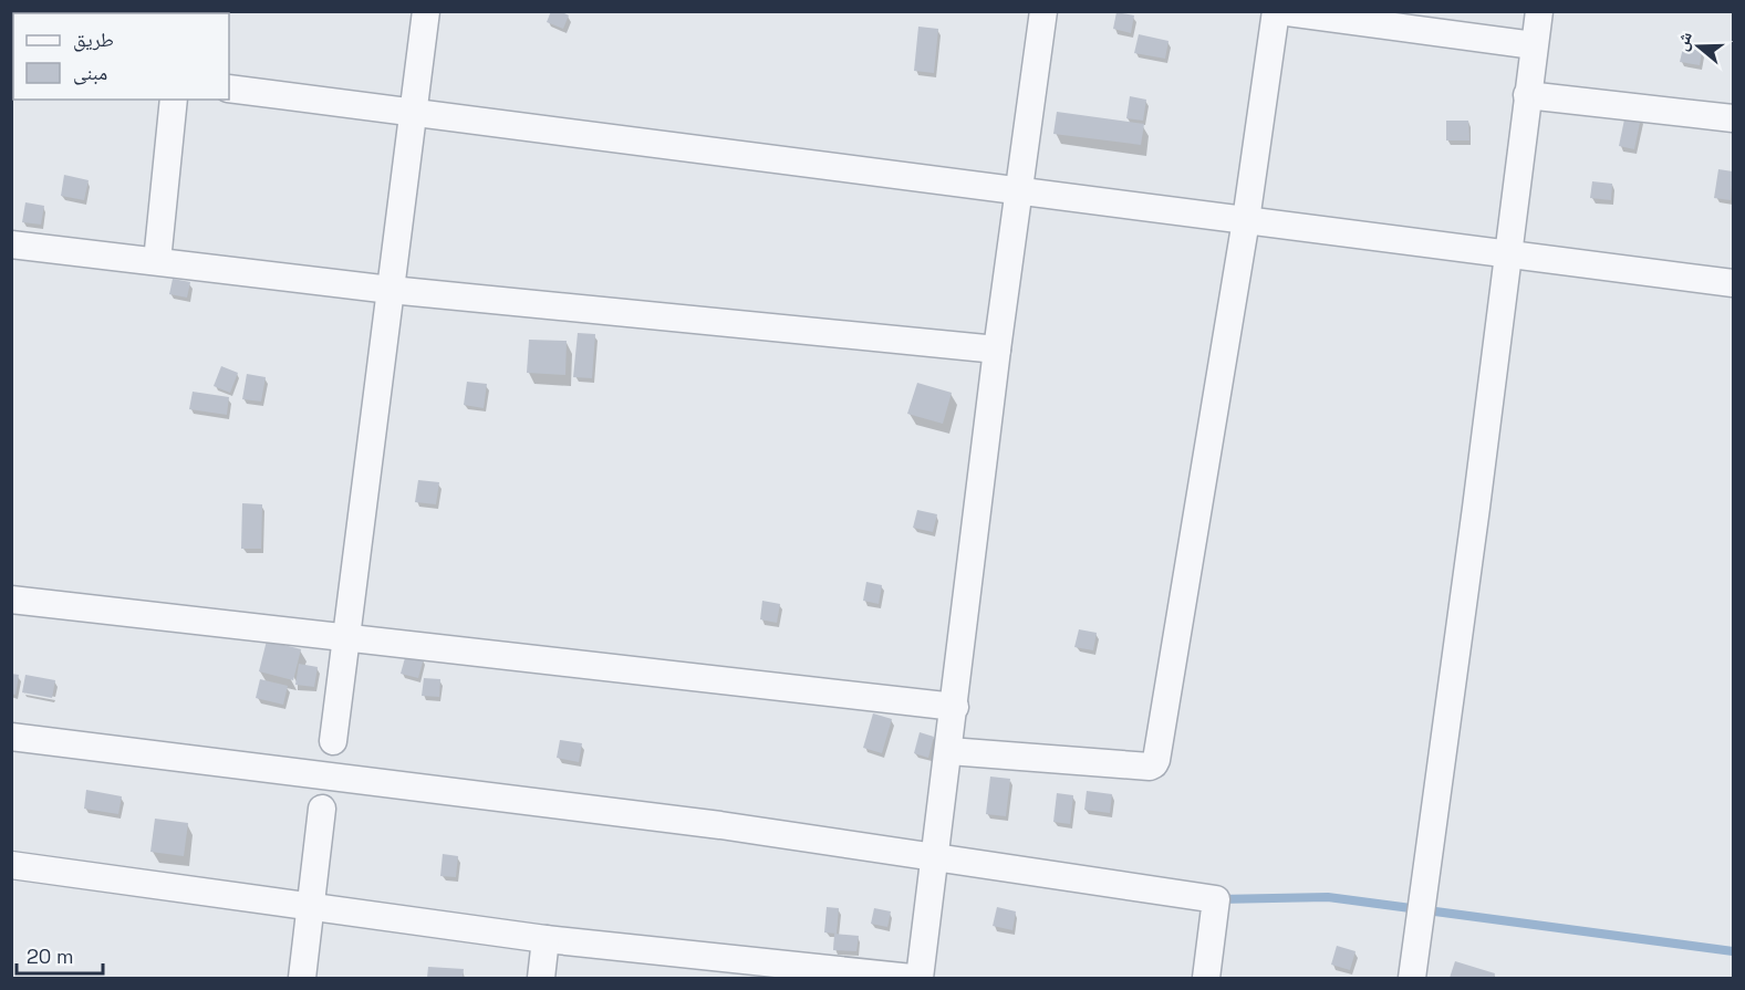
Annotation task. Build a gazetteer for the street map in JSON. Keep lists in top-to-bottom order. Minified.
{"legend":["طريق","مبنى"],"scale_bar":"20 m","north":"left"}
